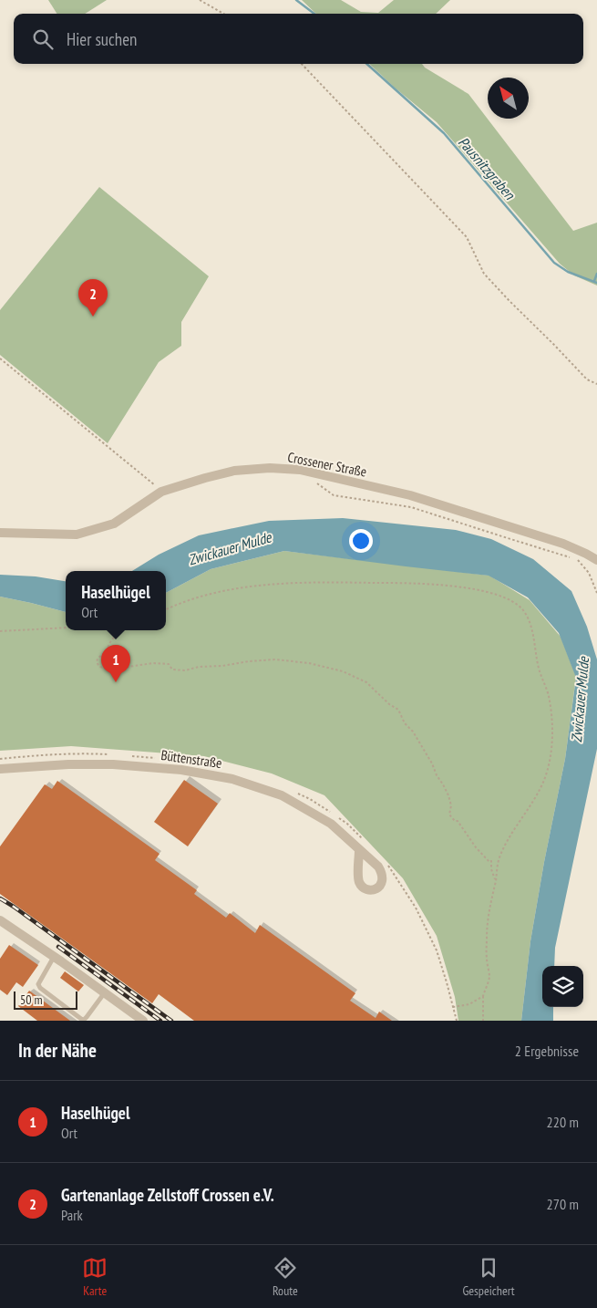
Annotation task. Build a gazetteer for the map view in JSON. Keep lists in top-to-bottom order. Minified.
{"streets":{"street":["Crossener Straße","Büttenstraße"]},"water":["Pausnitzgraben","Zwickauer Mulde"],"scale_bar":"50 m","north":"top left","page":{"search":"Hier suchen","pins":["2","1"],"popup":["Haselhügel","Ort"],"scale":"50 m","heading":["In der Nähe","2 Ergebnisse"],"list":[{"mark":"1","name":"Haselhügel","note":"Ort","value":"220 m"},{"mark":"2","name":"Gartenanlage Zellstoff Crossen e.V.","note":"Park","value":"270 m"}],"nav":["Karte","Route","Gespeichert"]}}
